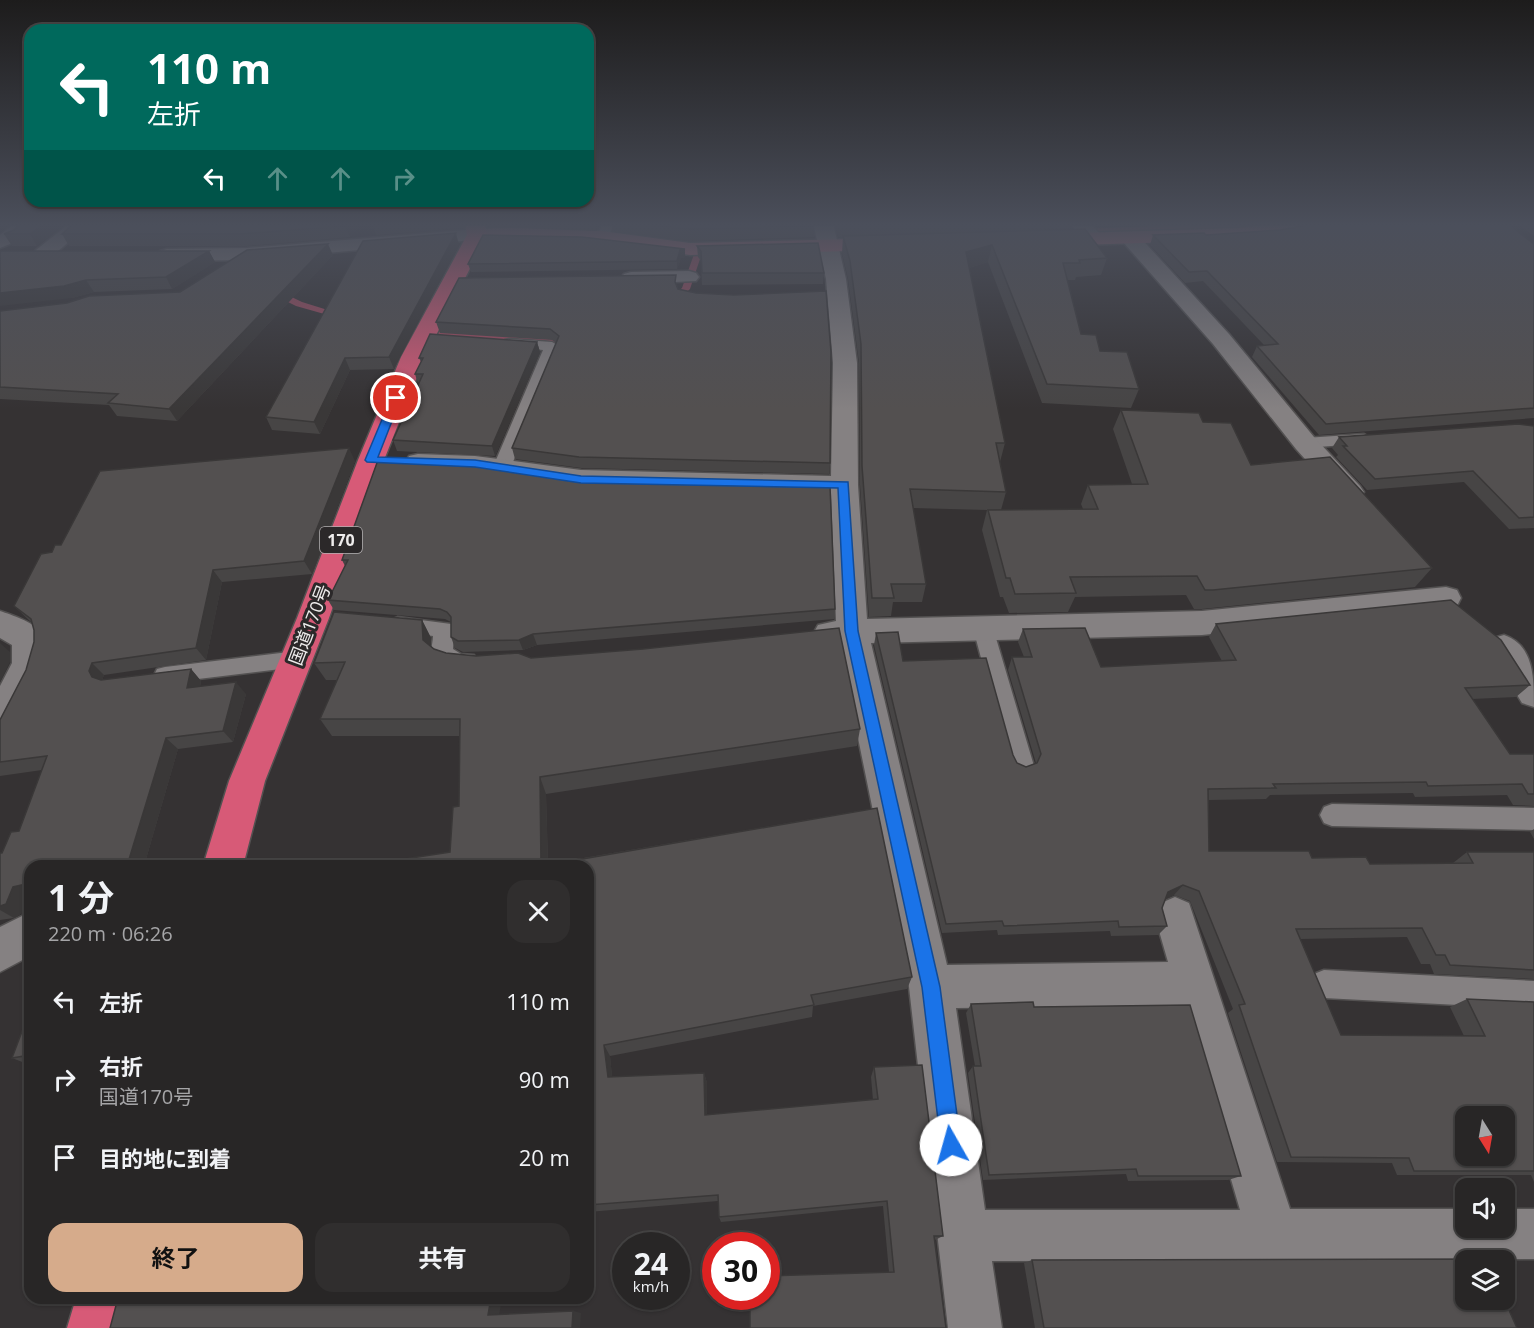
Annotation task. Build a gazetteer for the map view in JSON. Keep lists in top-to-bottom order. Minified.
{"streets":{"highway":["170","国道170号"]},"north":"bottom","page":{"turn":["110 m","左折"],"heading":["1 分","220 m · 06:26"],"list":[{"name":"左折","value":"110 m"},{"name":"右折","note":"国道170号","value":"90 m"},{"name":"目的地に到着","value":"20 m"}],"buttons":["終了","共有"],"speed":"24 km/h","limit":"30"}}
